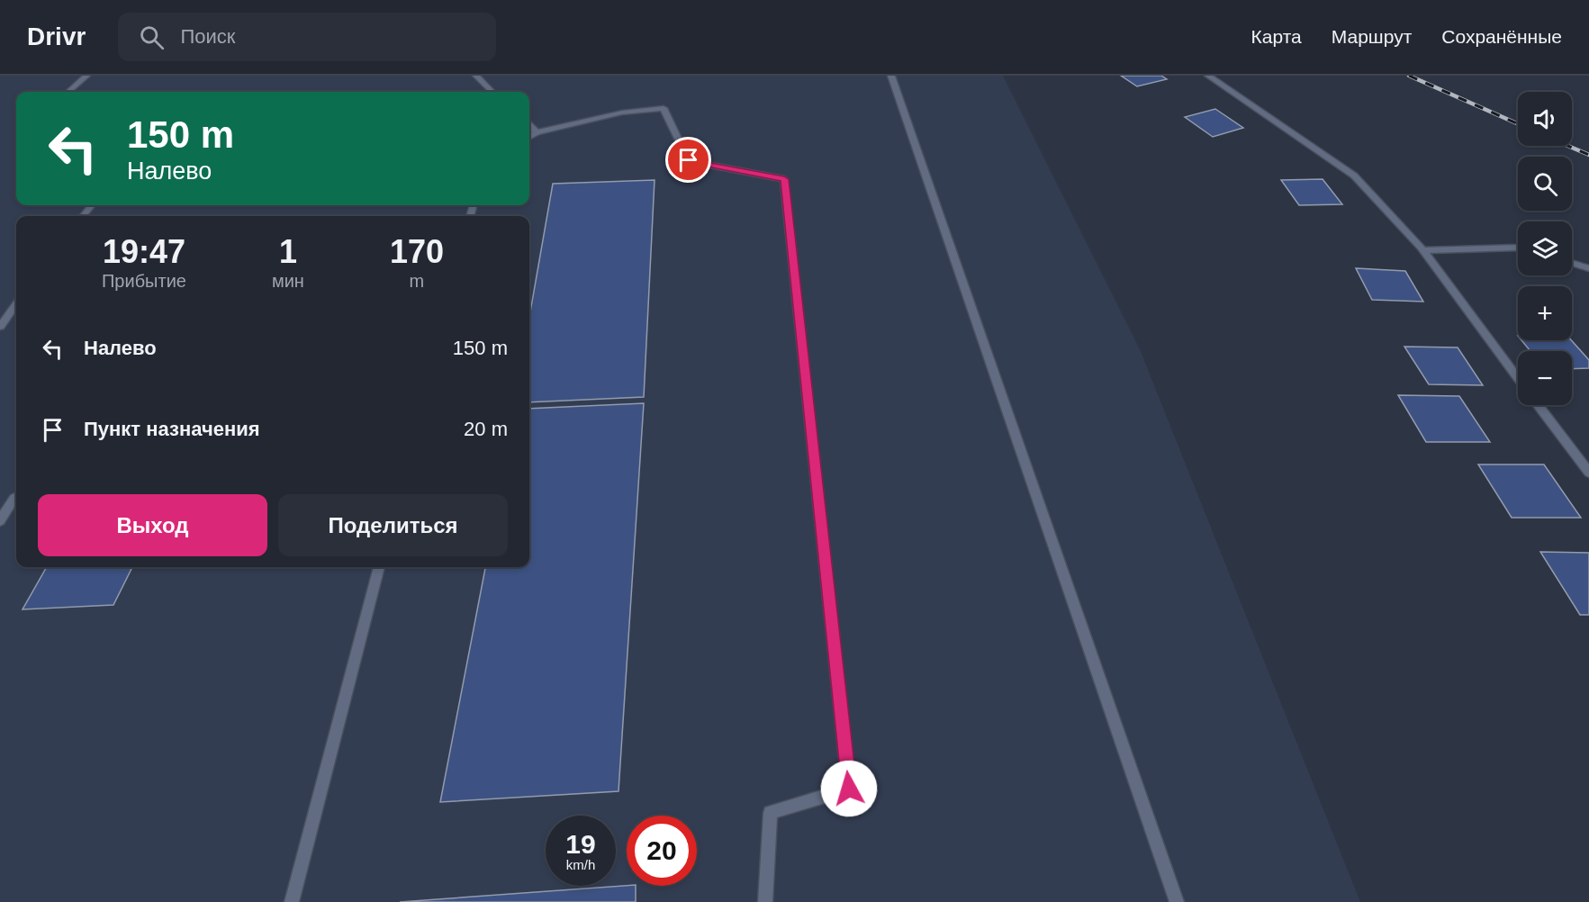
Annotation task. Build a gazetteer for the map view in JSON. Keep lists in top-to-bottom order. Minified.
{"page":{"header":"Drivr","search":"Поиск","nav":["Карта","Маршрут","Сохранённые"],"map_buttons":["+","−"],"turn":["150 m","Налево"],"eta":["19:47","Прибытие","1","мин","170","m"],"list":[{"name":"Налево","value":"150 m"},{"name":"Пункт назначения","value":"20 m"}],"buttons":["Выход","Поделиться"],"speed":"19 km/h","limit":"20"}}
